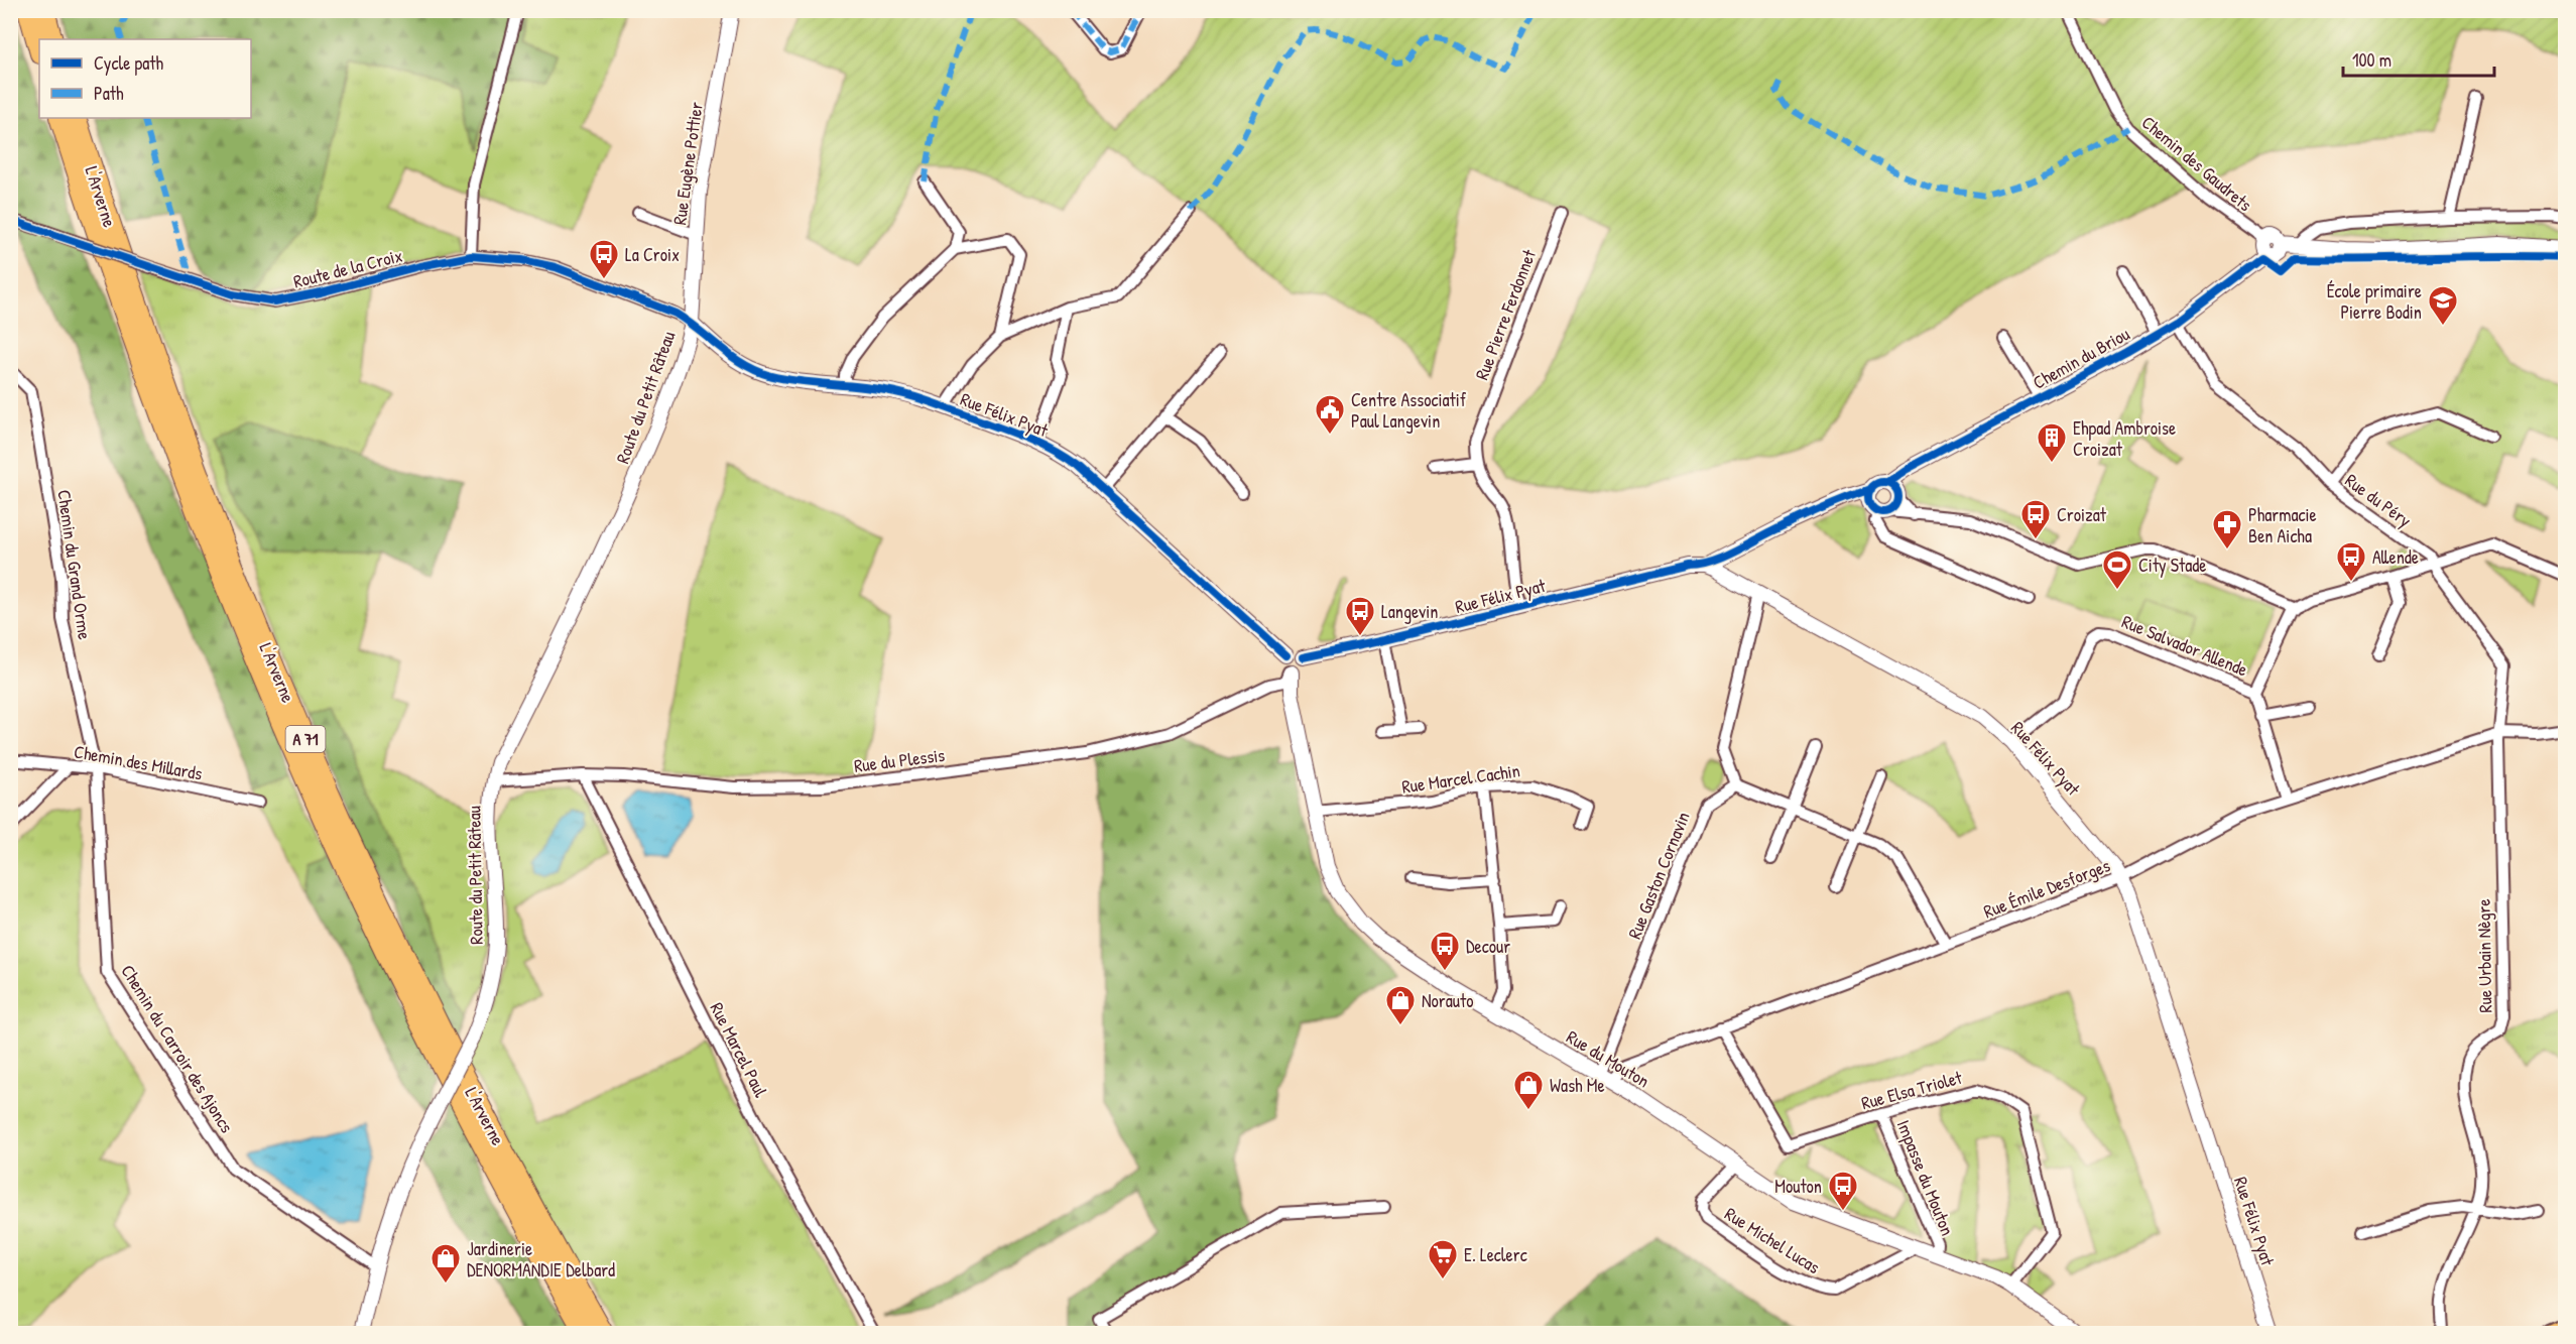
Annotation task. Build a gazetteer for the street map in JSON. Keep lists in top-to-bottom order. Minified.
{"streets":{"highway":["L'Arverne","A 71"],"street":["Rue Eugène Pottier","Chemin des Gaudrets","Route de la Croix","Rue Pierre Ferdonnet","Chemin du Briou","Route du Petit Râteau","Rue Félix Pyat","Rue du Péry","Chemin du Grand Orme","Rue Salvador Allende","Rue du Plessis","Chemin des Millards","Rue Marcel Cachin","Rue Gaston Cornavin","Rue Émile Desforges","Rue Urbain Nègre","Chemin du Carroir des Ajoncs","Rue Marcel Paul","Rue du Mouton","Rue Elsa Triolet","Impasse du Mouton","Rue Michel Lucas"]},"crossings":[["Rue Eugène Pottier","Route de la Croix"],["Rue Eugène Pottier","Route du Petit Râteau"],["Rue Eugène Pottier","Rue Félix Pyat"],["Chemin des Gaudrets","Chemin du Briou"],["Route de la Croix","Route du Petit Râteau"],["Route de la Croix","Rue Félix Pyat"],["Chemin du Briou","Rue du Péry"],["Route du Petit Râteau","Rue Félix Pyat"],["Route du Petit Râteau","Rue du Plessis"],["Route du Petit Râteau","Chemin du Carroir des Ajoncs"],["Rue Félix Pyat","Rue Salvador Allende"],["Rue Félix Pyat","Rue du Plessis"],["Rue Félix Pyat","Rue Émile Desforges"],["Rue Félix Pyat","Rue du Mouton"],["Rue du Péry","Rue Émile Desforges"],["Rue du Péry","Rue Urbain Nègre"],["Chemin du Grand Orme","Chemin des Millards"],["Chemin du Grand Orme","Chemin du Carroir des Ajoncs"],["Rue Salvador Allende","Rue Émile Desforges"],["Rue du Plessis","Rue Marcel Paul"],["Rue du Plessis","Rue du Mouton"],["Chemin des Millards","Chemin du Carroir des Ajoncs"],["Rue Marcel Cachin","Rue du Mouton"],["Rue Gaston Cornavin","Rue Émile Desforges"],["Rue Gaston Cornavin","Rue du Mouton"],["Rue Émile Desforges","Rue Urbain Nègre"],["Rue Émile Desforges","Rue du Mouton"],["Rue Émile Desforges","Rue Elsa Triolet"],["Rue du Mouton","Rue Elsa Triolet"],["Rue du Mouton","Impasse du Mouton"],["Rue du Mouton","Rue Michel Lucas"],["Rue Elsa Triolet","Impasse du Mouton"]],"places":{"bus stop":["La Croix","Croizat","Allende","Langevin","Decour","Mouton"],"school or university":["École primaire Pierre Bodin"],"public building":["Centre Associatif Paul Langevin"],"building":["Ehpad Ambroise Croizat"],"pharmacy":["Pharmacie Ben Aicha"],"sports":["City Stade"],"shop":["Norauto","Wash Me","Jardinerie DENORMANDIE Delbard"],"supermarket":["E. Leclerc"]},"legend":["Cycle path","Path"],"scale_bar":"100 m"}
